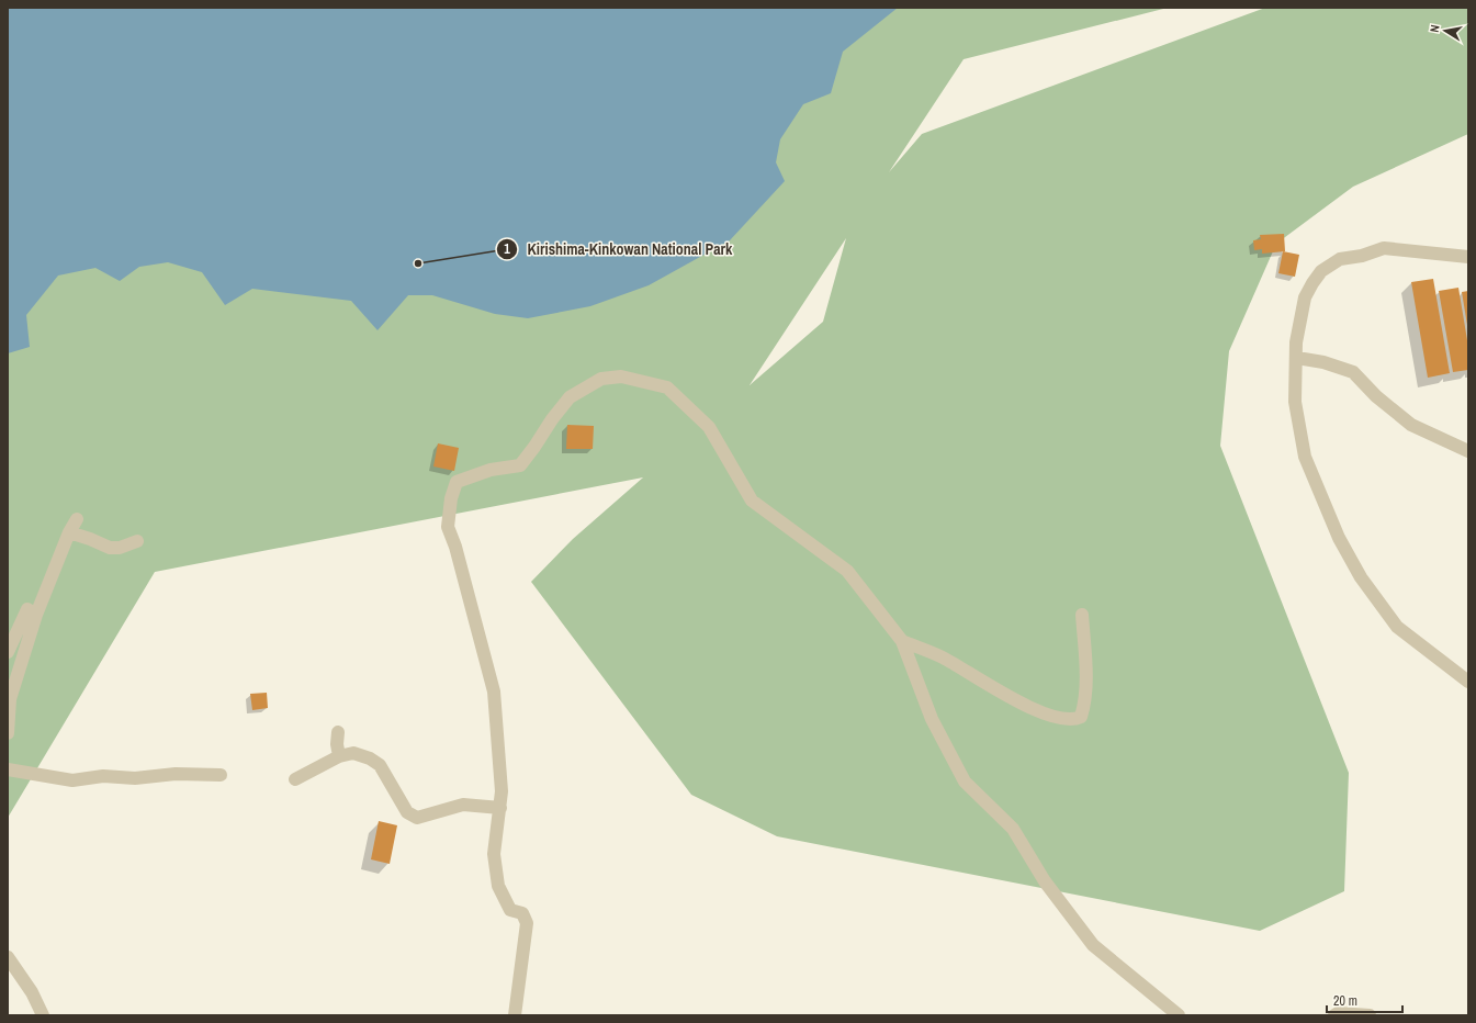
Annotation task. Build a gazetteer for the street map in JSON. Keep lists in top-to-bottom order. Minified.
{"places":["Kirishima-Kinkowan National Park"],"scale_bar":"20 m","north":"left"}
